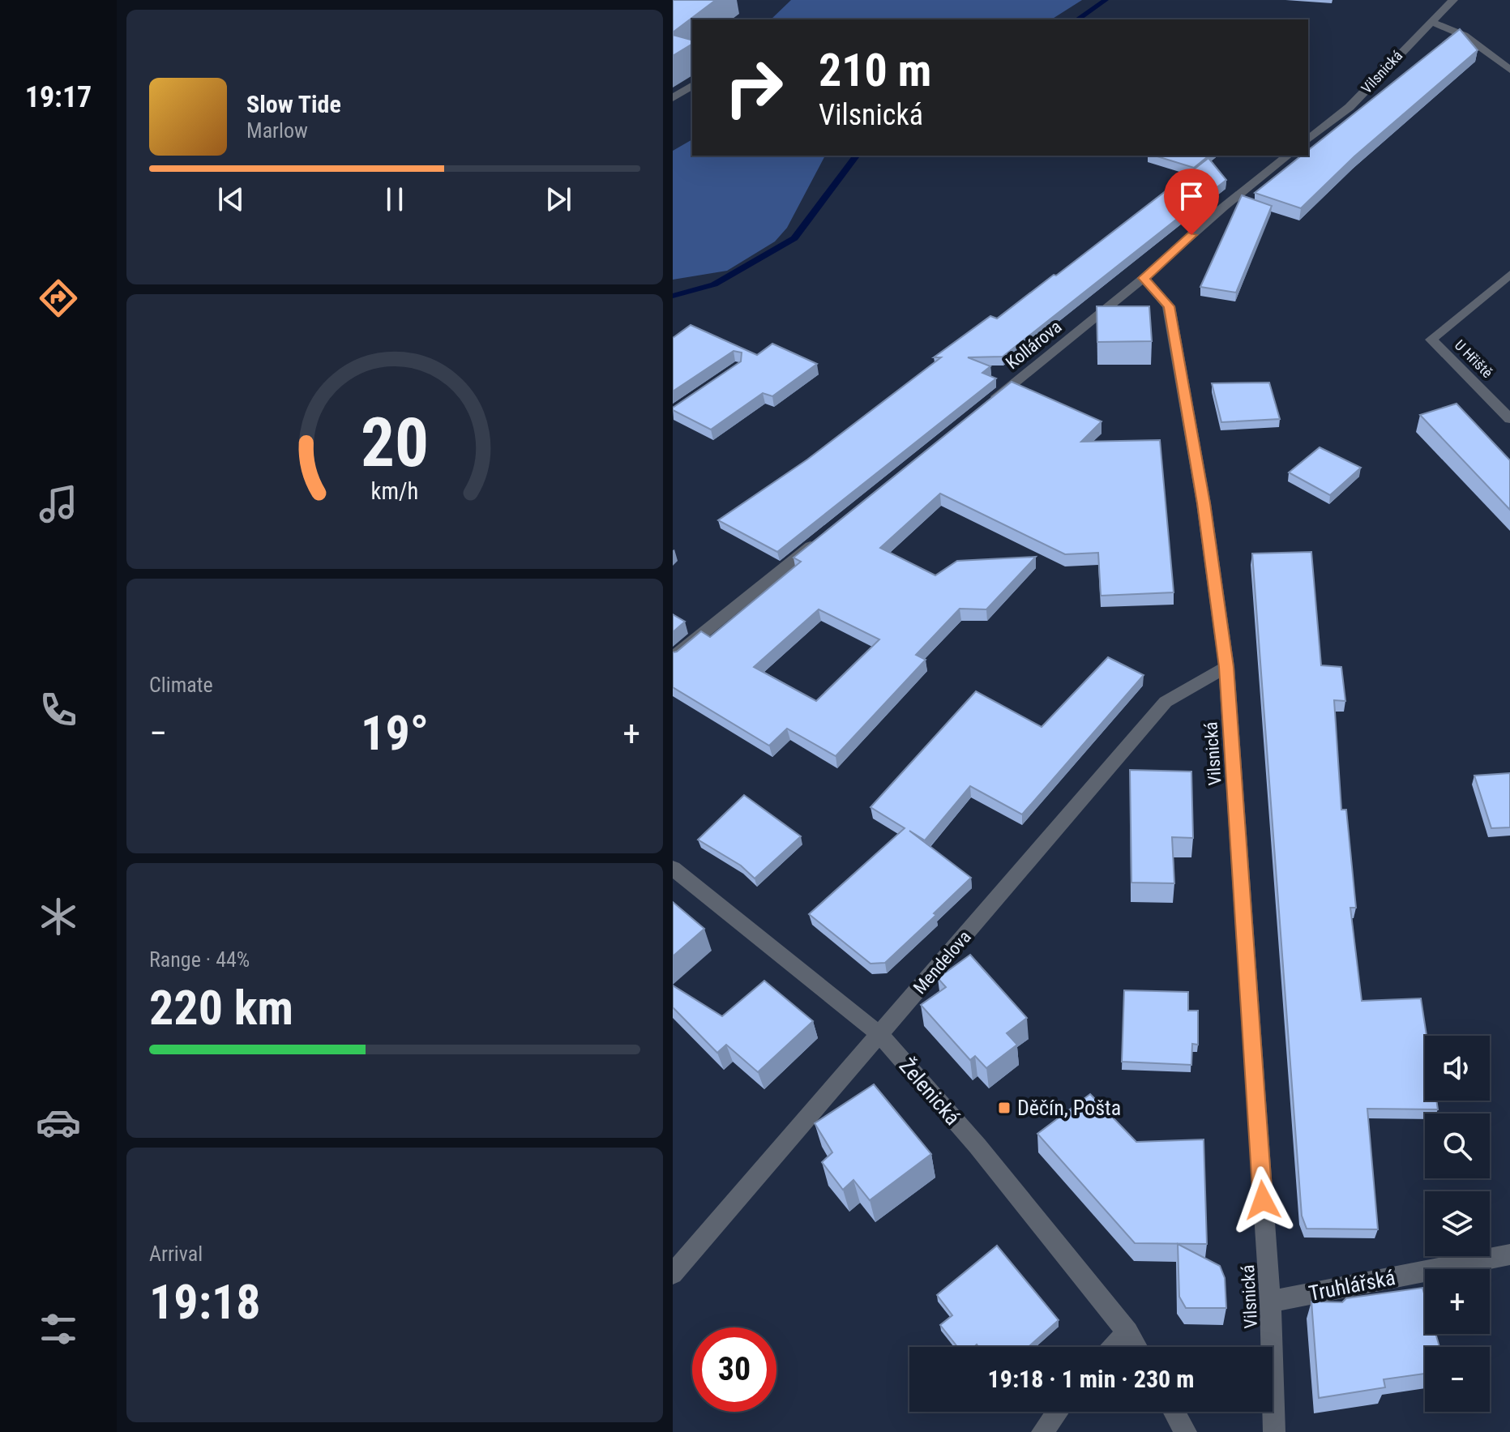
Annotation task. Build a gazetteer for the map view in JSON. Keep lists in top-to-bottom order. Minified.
{"streets":{"street":["Vilsnická","Kollárova","U Hřiště","Mendelova","Želenická","Truhlářská"]},"crossings":[["Vilsnická","Kollárova"],["Vilsnická","Mendelova"],["Vilsnická","Truhlářská"],["Mendelova","Želenická"]],"places":{"transit":["Děčín, Pošta"]},"page":{"tabs":"19:17","turn":["210 m","Vilsnická"],"song":["Slow Tide","Marlow"],"tile":["Climate",["Range · 44%","220 km"],["Arrival","19:18"]],"heat":["−","19°","+"],"map_buttons":["+","−"],"limit":"30","trip":"19:18 · 1 min · 230 m","gauge":["20","km/h"]}}
